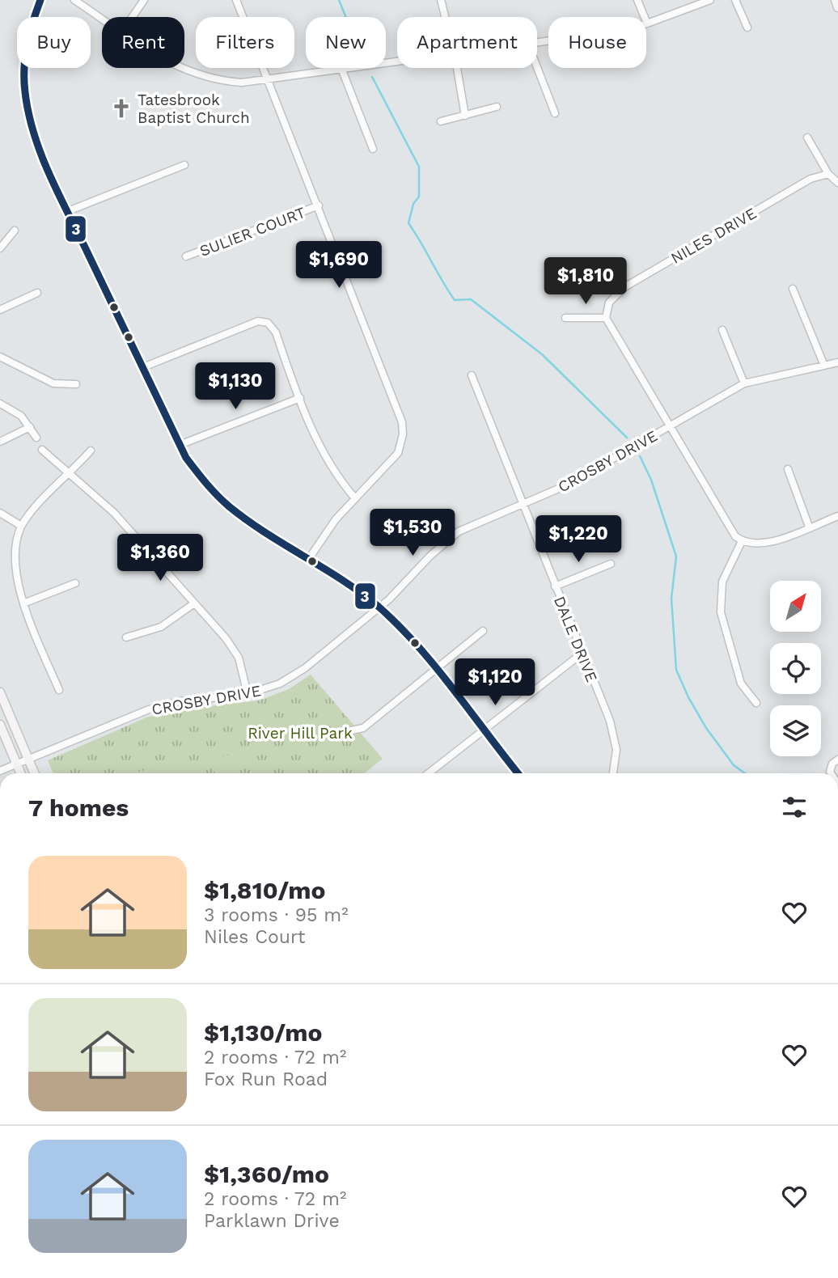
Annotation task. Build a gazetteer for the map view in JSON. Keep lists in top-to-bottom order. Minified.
{"streets":{"street":["SULIER COURT","NILES DRIVE","CROSBY DRIVE","DALE DRIVE"]},"crossings":[["CROSBY DRIVE","DALE DRIVE"]],"parks":["River Hill Park"],"places":{"church":["Tatesbrook Baptist Church"]},"lines":["transit line 3"],"north":"top right","page":{"chip":["Buy","Rent","Filters","New","Apartment","House"],"price":["$1,690","$1,810","$1,130","$1,530","$1,220","$1,360","$1,120"],"heading":"7 homes","list":[{"name":"$1,810/mo","note":"3 rooms · 95 m² · Niles Court"},{"name":"$1,130/mo","note":"2 rooms · 72 m² · Fox Run Road"},{"name":"$1,360/mo","note":"2 rooms · 72 m² · Parklawn Drive"}]}}
